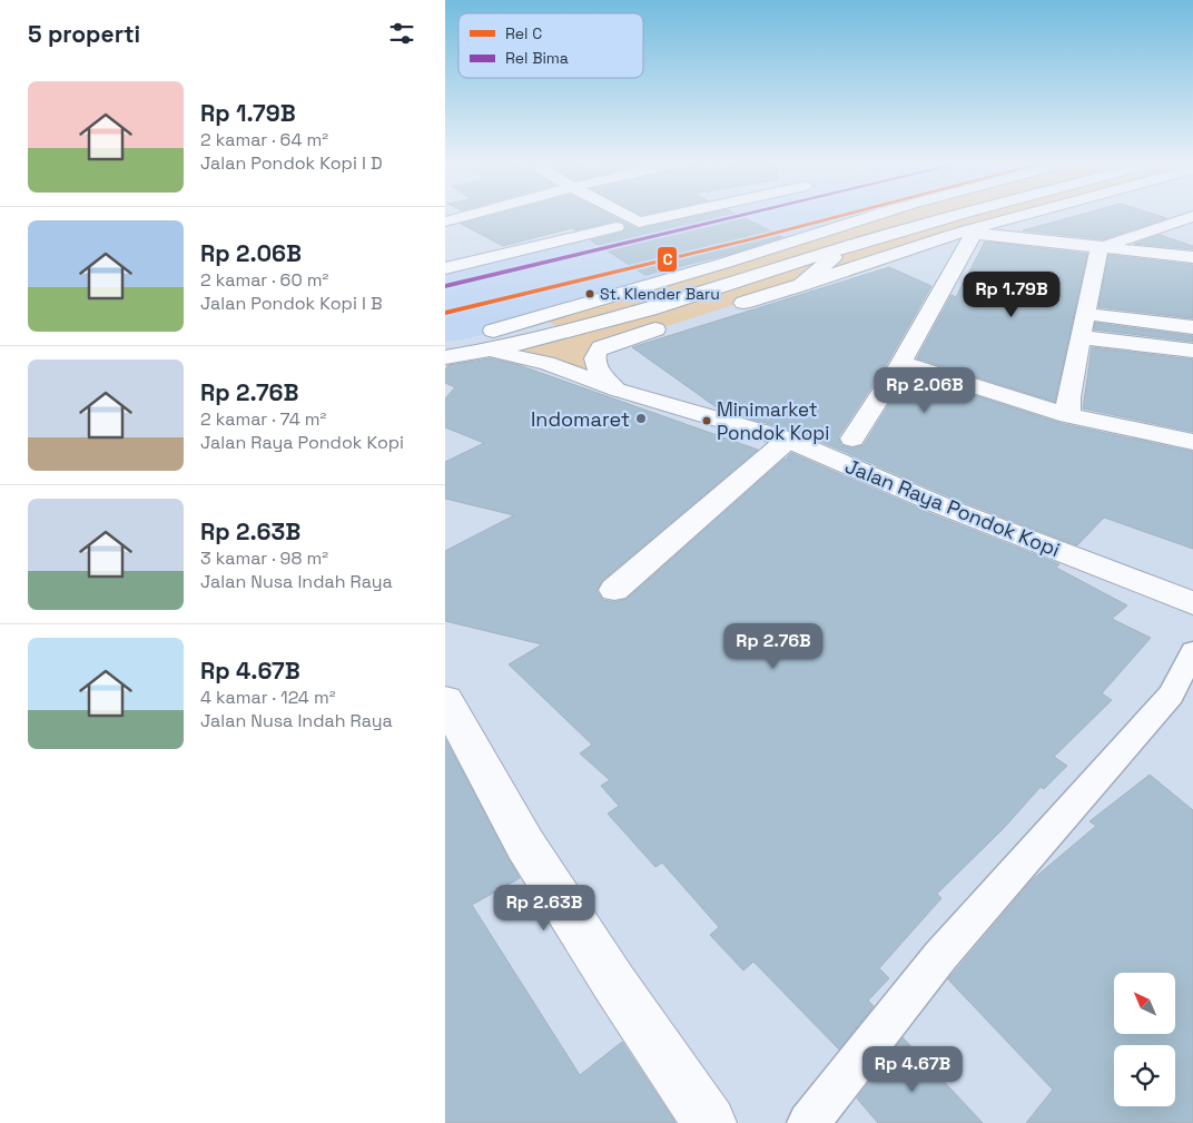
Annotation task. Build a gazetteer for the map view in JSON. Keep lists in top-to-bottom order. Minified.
{"streets":{"street":["Jalan Raya Pondok Kopi"]},"places":["St. Klender Baru","Indomaret","Minimarket Pondok Kopi"],"lines":["rail line C","rail line Bima"],"legend":["Rel C","Rel Bima"],"north":"top left","page":{"heading":"5 properti","list":[{"name":"Rp 1.79B","note":"2 kamar · 64 m² · Jalan Pondok Kopi I D"},{"name":"Rp 2.06B","note":"2 kamar · 60 m² · Jalan Pondok Kopi I B"},{"name":"Rp 2.76B","note":"2 kamar · 74 m² · Jalan Raya Pondok Kopi"},{"name":"Rp 2.63B","note":"3 kamar · 98 m² · Jalan Nusa Indah Raya"},{"name":"Rp 4.67B","note":"4 kamar · 124 m² · Jalan Nusa Indah Raya"}],"price":["Rp 1.79B","Rp 2.06B","Rp 2.76B","Rp 2.63B","Rp 4.67B"]}}
